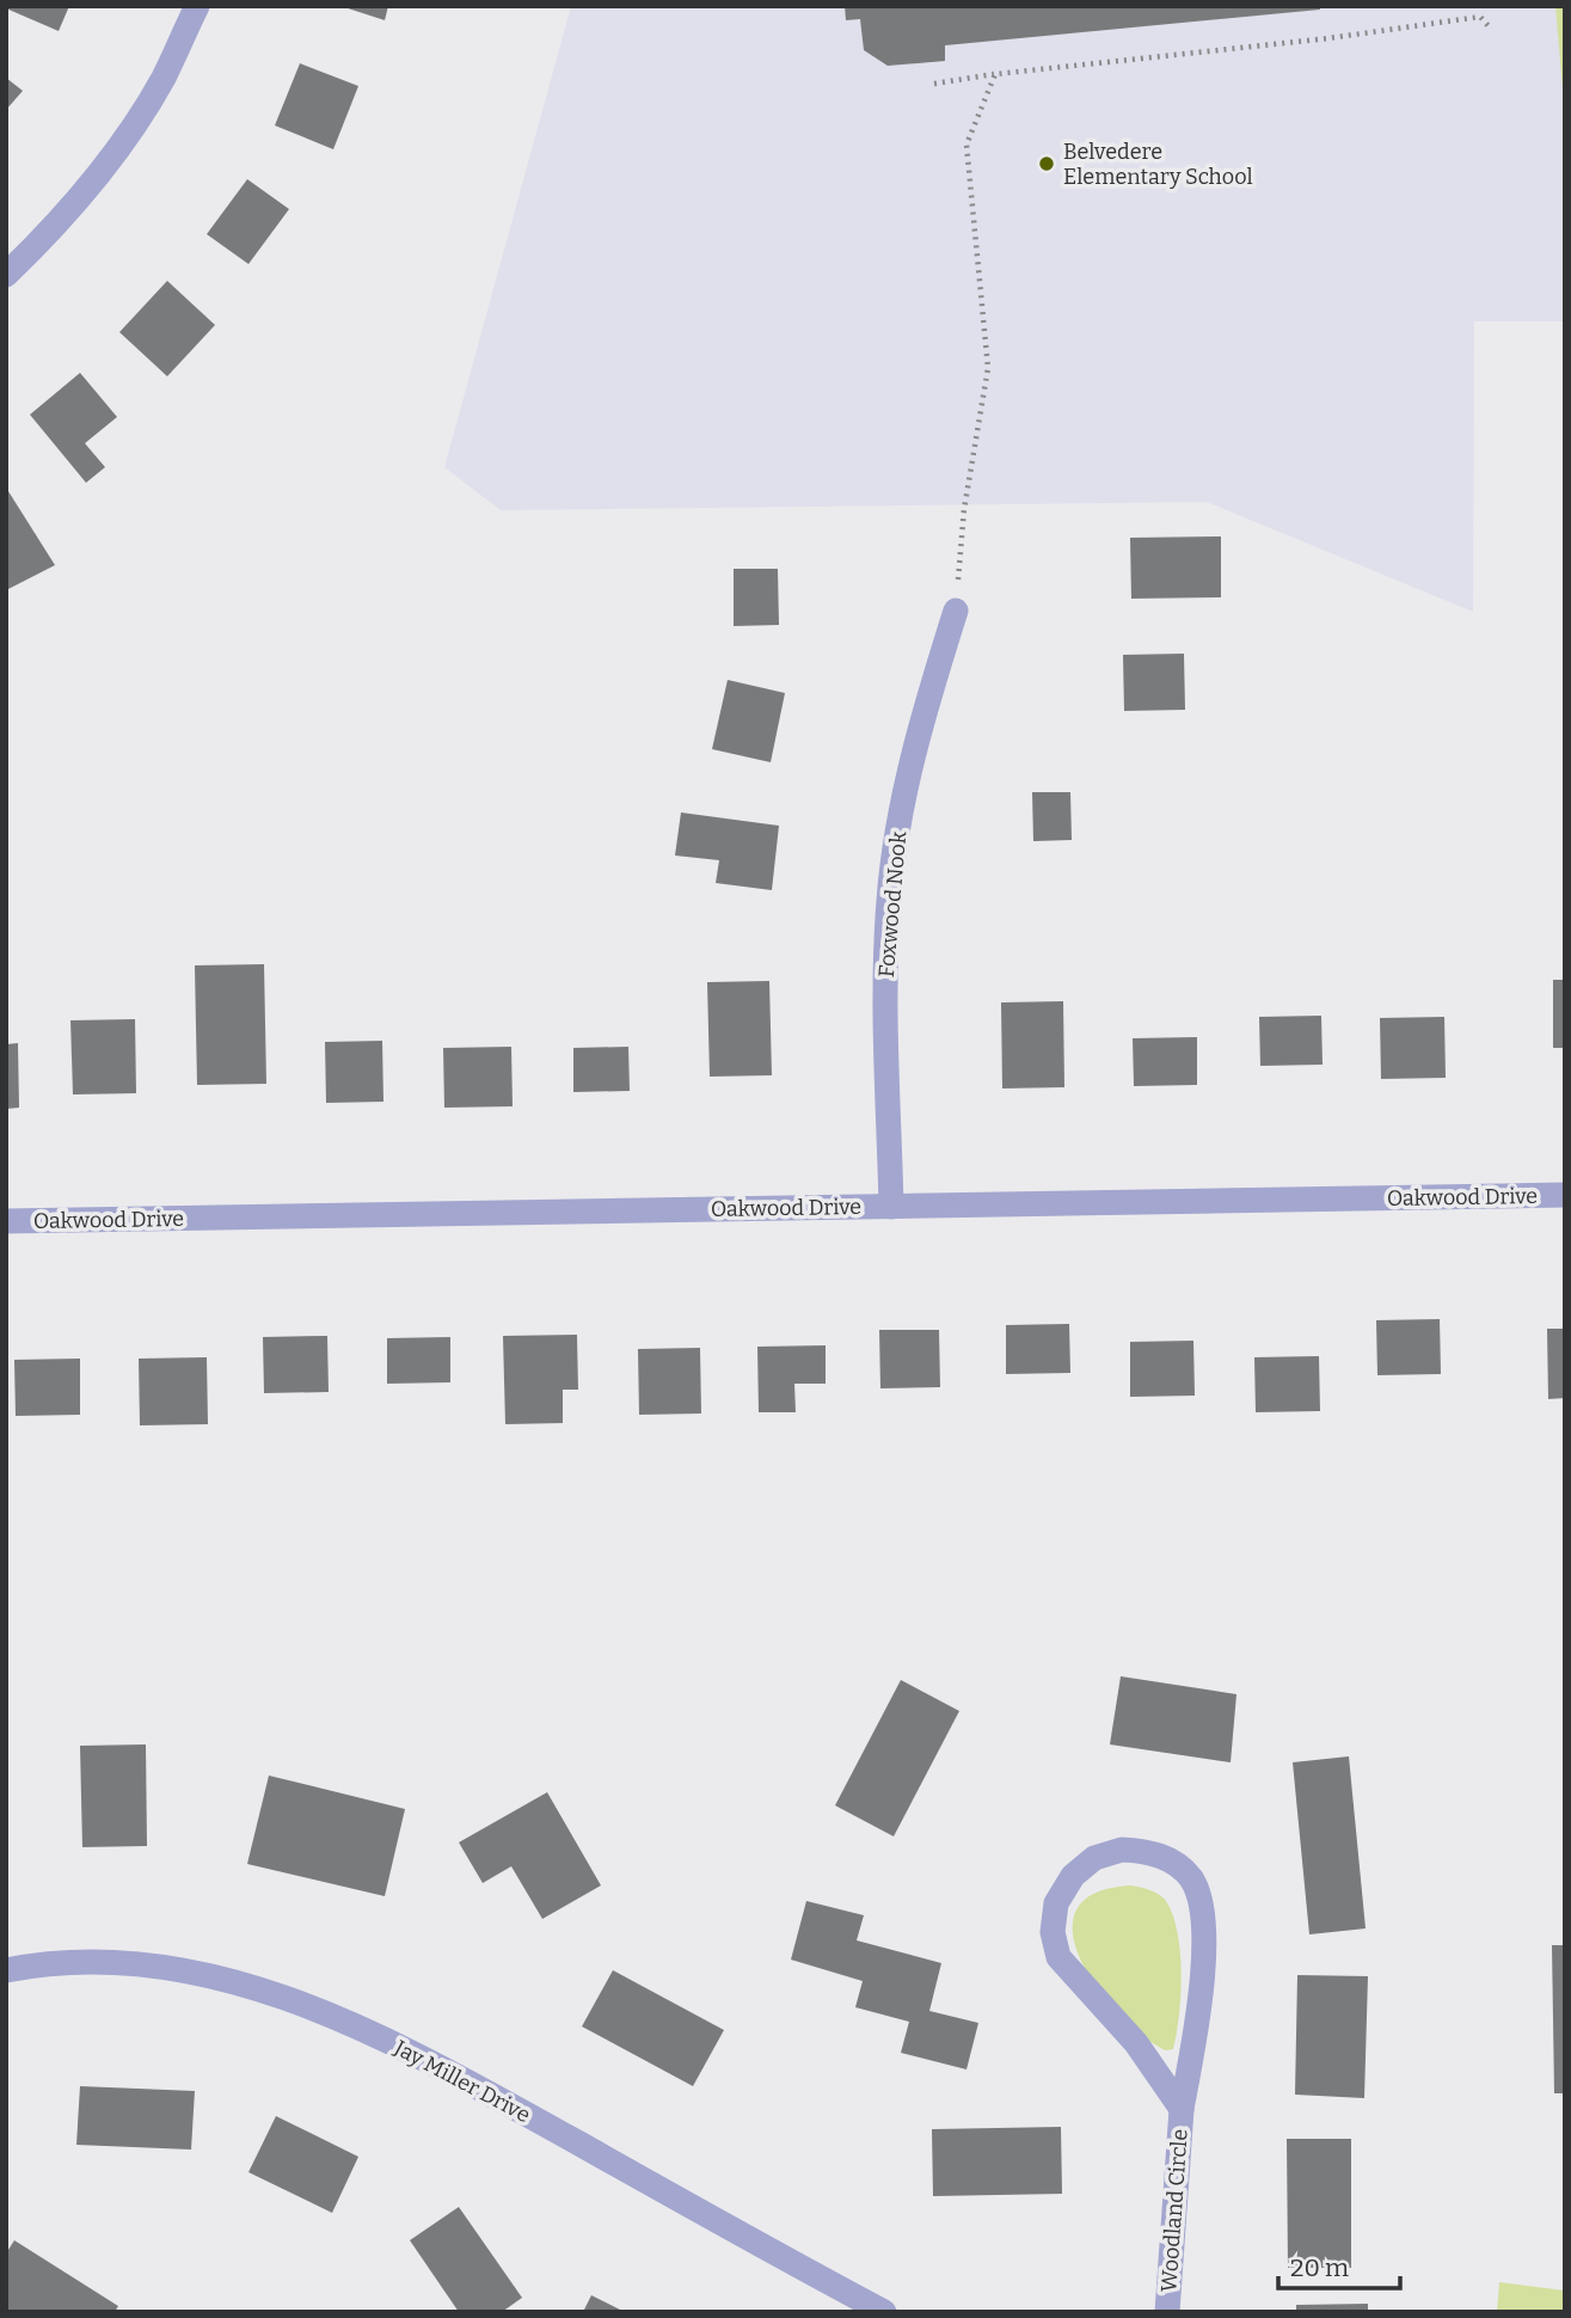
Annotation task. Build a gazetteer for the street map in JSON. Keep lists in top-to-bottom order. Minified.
{"streets":{"street":["Foxwood Nook","Oakwood Drive","Jay Miller Drive","Woodland Circle"]},"crossings":[["Foxwood Nook","Oakwood Drive"]],"places":["Belvedere Elementary School"],"scale_bar":"20 m"}
